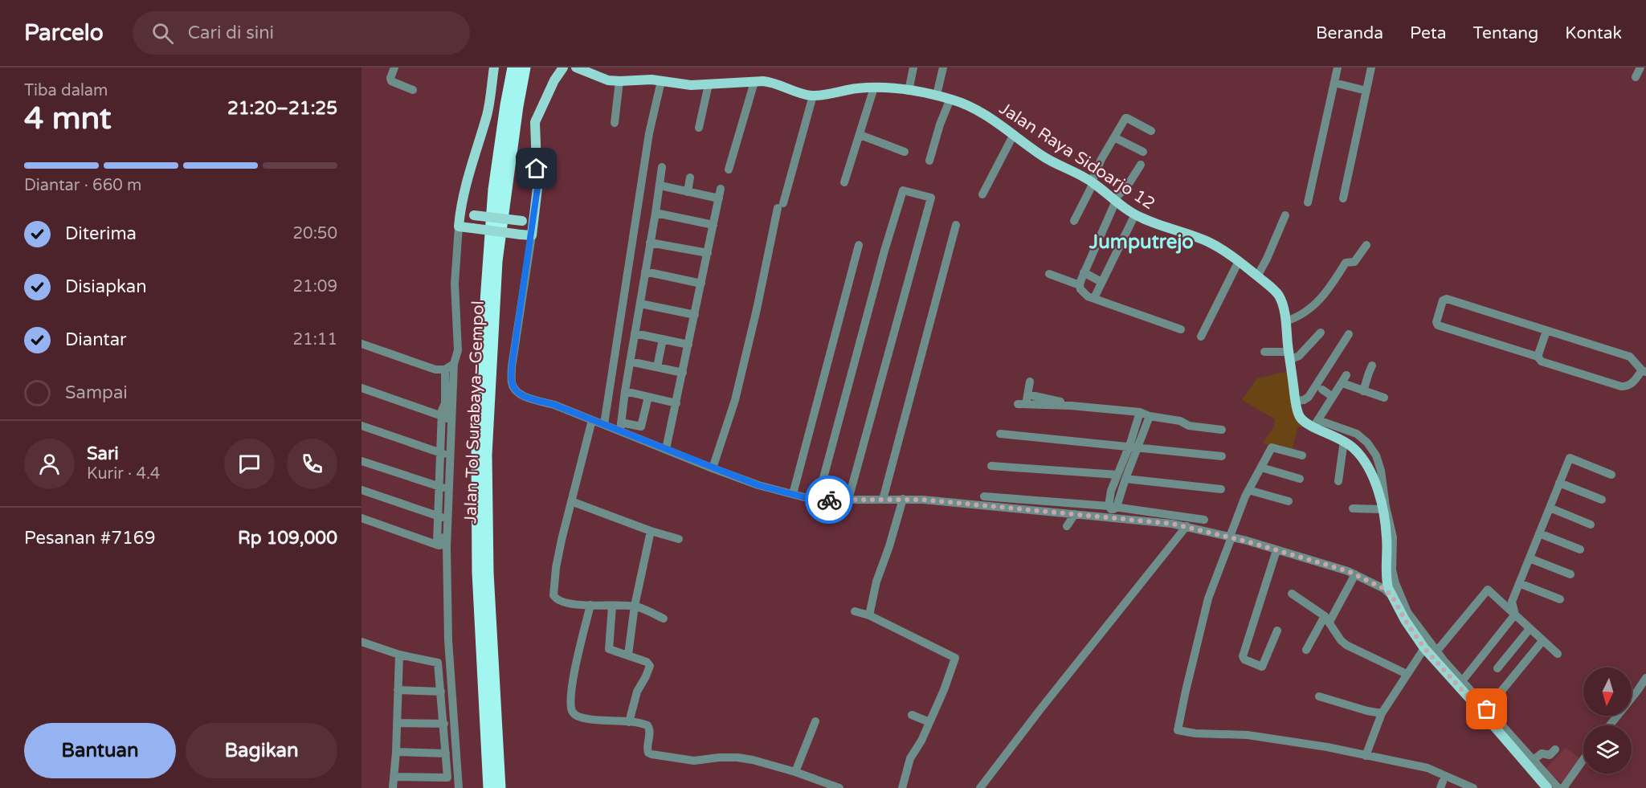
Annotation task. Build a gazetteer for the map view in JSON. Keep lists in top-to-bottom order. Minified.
{"streets":{"highway":["Jalan Tol Surabaya–Gempol"],"main road":["Jalan Raya Sidoarjo 12"]},"districts":["Jumputrejo"],"north":"bottom","page":{"header":"Parcelo","search":"Cari di sini","nav":["Beranda","Peta","Tentang","Kontak"],"heading":["4 mnt","Tiba dalam","21:20–21:25"],"panel":["Sari","Kurir · 4.4","Pesanan #7169","Rp 109,000"],"bar":"Diantar · 660 m","list":[["Diterima","20:50"],["Disiapkan","21:09"],["Diantar","21:11"],"Sampai"],"buttons":["Bantuan","Bagikan"]}}
